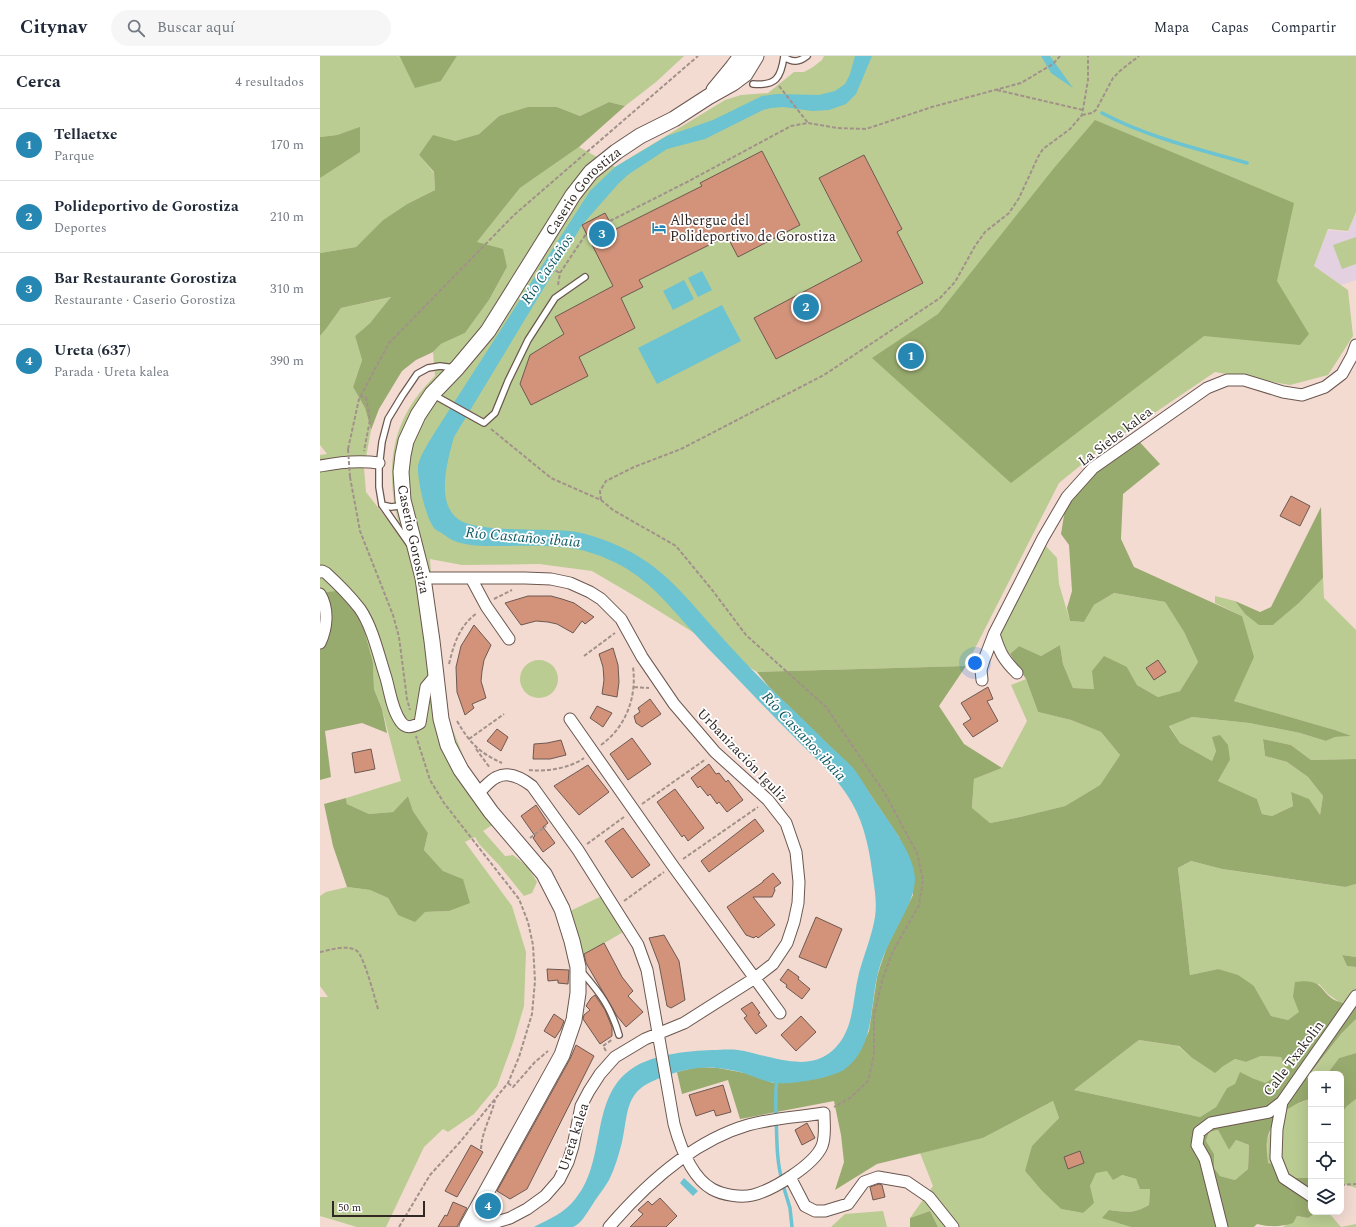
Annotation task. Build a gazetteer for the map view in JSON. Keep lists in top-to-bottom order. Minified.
{"streets":{"street":["Caserio Gorostiza","La Siebe kalea","Urbanización Iguliz","Calle Txakolin","Ureta kalea"]},"crossings":[["Caserio Gorostiza","Urbanización Iguliz"],["Caserio Gorostiza","Ureta kalea"],["Urbanización Iguliz","Ureta kalea"]],"water":["Río Castaños","Río Castaños ibaia"],"places":{"hotel":["Albergue del Polideportivo de Gorostiza"]},"scale_bar":"50 m","page":{"header":"Citynav","search":"Buscar aquí","nav":["Mapa","Capas","Compartir"],"heading":["Cerca","4 resultados"],"list":[{"mark":"1","name":"Tellaetxe","note":"Parque","value":"170 m"},{"mark":"2","name":"Polideportivo de Gorostiza","note":"Deportes","value":"210 m"},{"mark":"3","name":"Bar Restaurante Gorostiza","note":"Restaurante · Caserio Gorostiza","value":"310 m"},{"mark":"4","name":"Ureta (637)","note":"Parada · Ureta kalea","value":"390 m"}],"pins":["3","2","1","4"],"map_buttons":["+","−"],"scale":"50 m"}}
